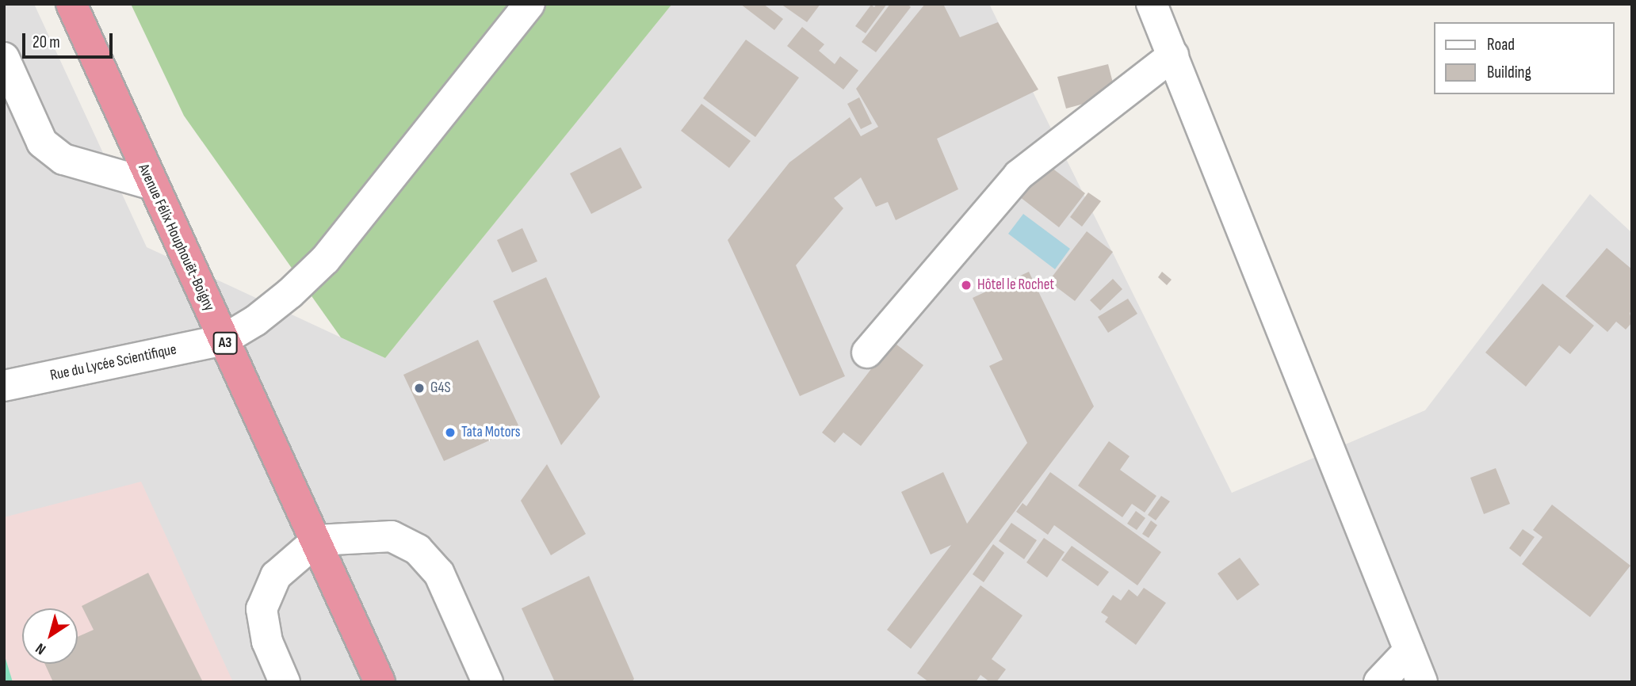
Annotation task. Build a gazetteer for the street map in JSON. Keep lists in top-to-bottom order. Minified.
{"streets":{"highway":["Avenue Félix Houphouët-Boigny","A3"],"street":["Rue du Lycée Scientifique"]},"crossings":[["Avenue Félix Houphouët-Boigny","Rue du Lycée Scientifique"]],"places":["Hôtel le Rochet","G4S","Tata Motors"],"legend":["Road","Building"],"scale_bar":"20 m","north":"bottom left"}
